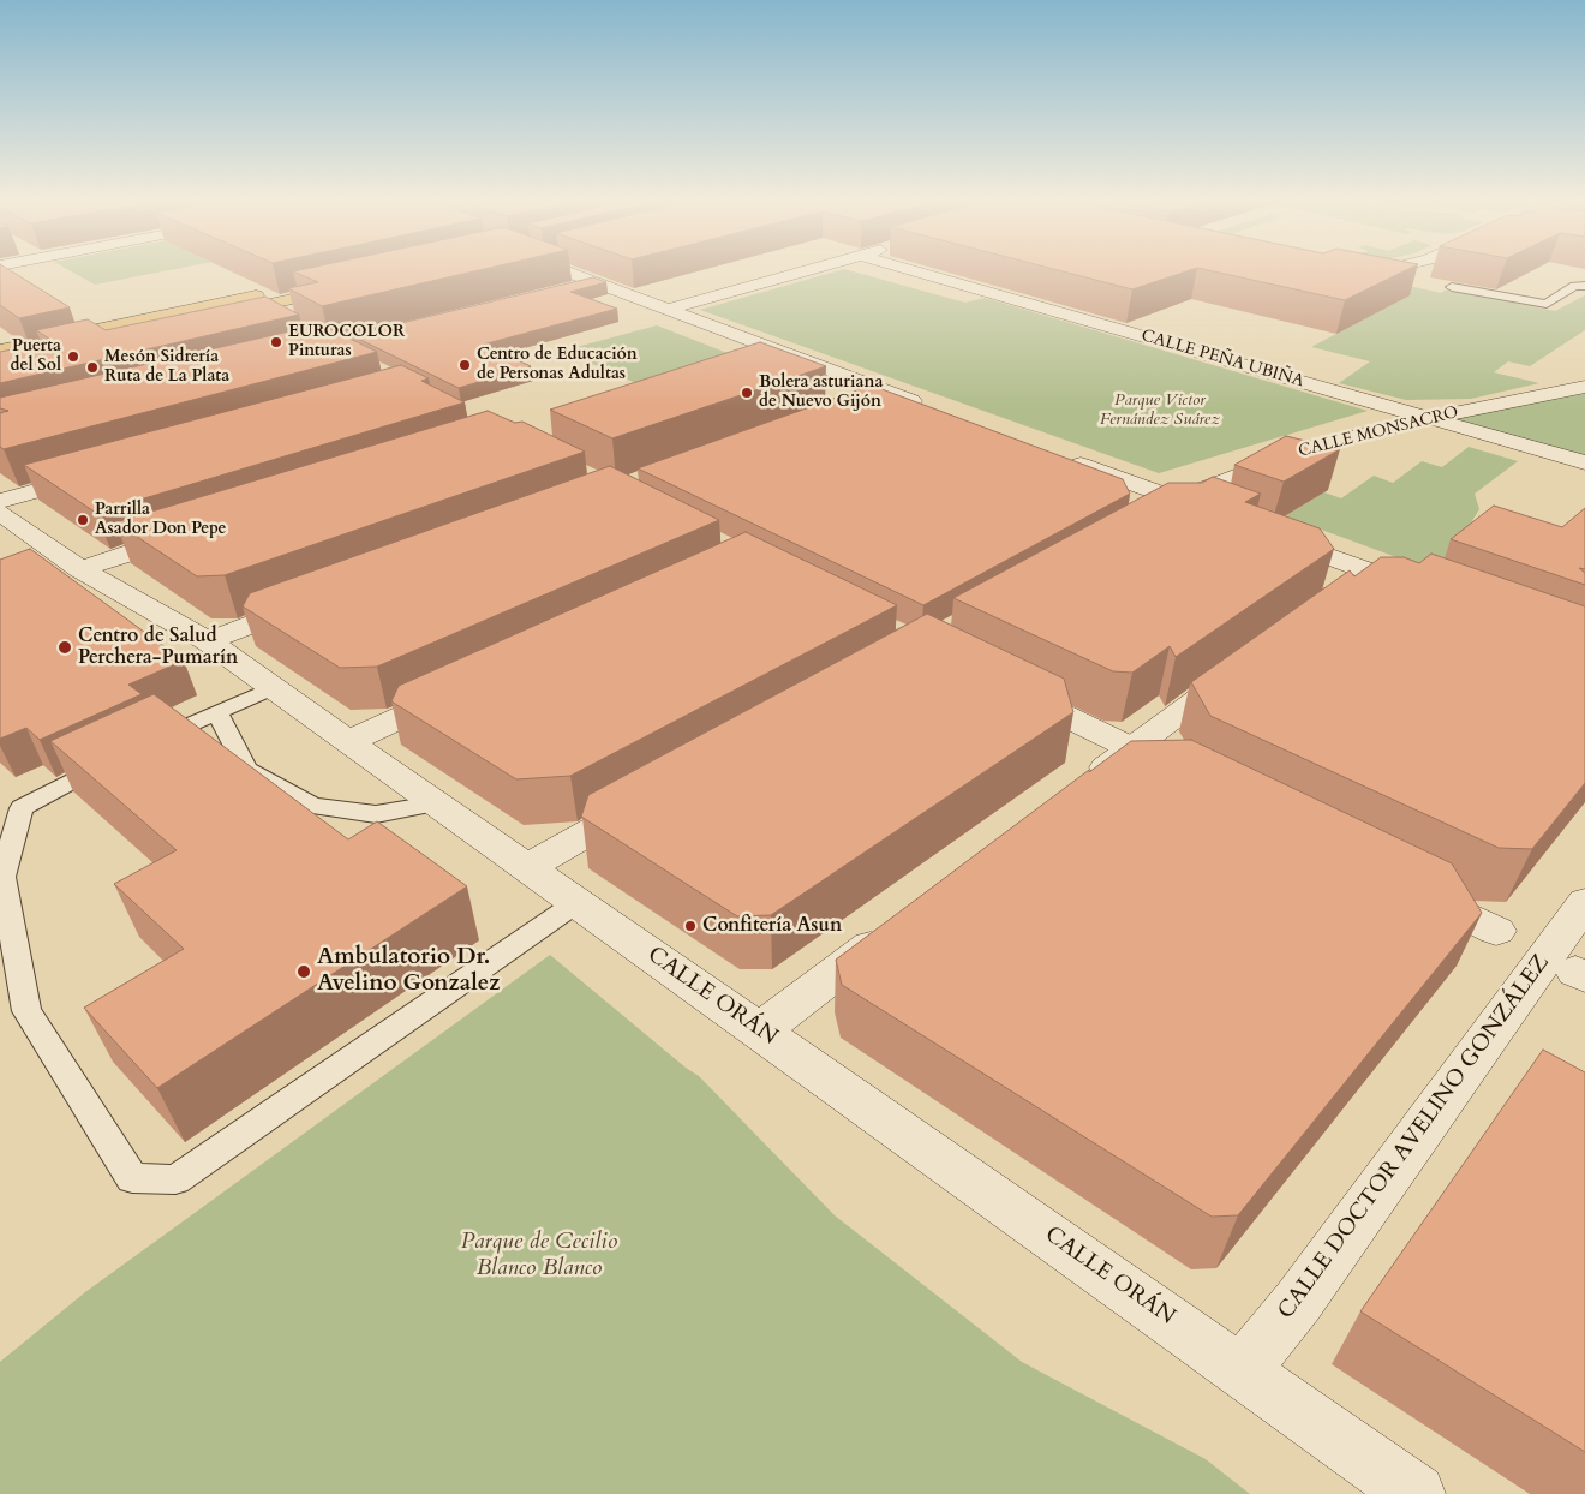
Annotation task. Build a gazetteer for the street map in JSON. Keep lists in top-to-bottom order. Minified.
{"streets":{"street":["CALLE PEÑA UBIÑA","CALLE MONSACRO","CALLE ORÁN","CALLE DOCTOR AVELINO GONZÁLEZ"]},"crossings":[["CALLE PEÑA UBIÑA","CALLE MONSACRO"],["CALLE ORÁN","CALLE DOCTOR AVELINO GONZÁLEZ"]],"parks":["Parque Victor Fernández Suárez","Parque de Cecilio Blanco Blanco"],"places":["EUROCOLOR Pinturas","Puerta del Sol","Centro de Educación de Personas Adultas","Mesón Sidrería Ruta de La Plata","Bolera asturiana de Nuevo Gijón","Parrilla Asador Don Pepe","Centro de Salud Perchera-Pumarín","Confitería Asun","Ambulatorio Dr. Avelino Gonzalez"]}
